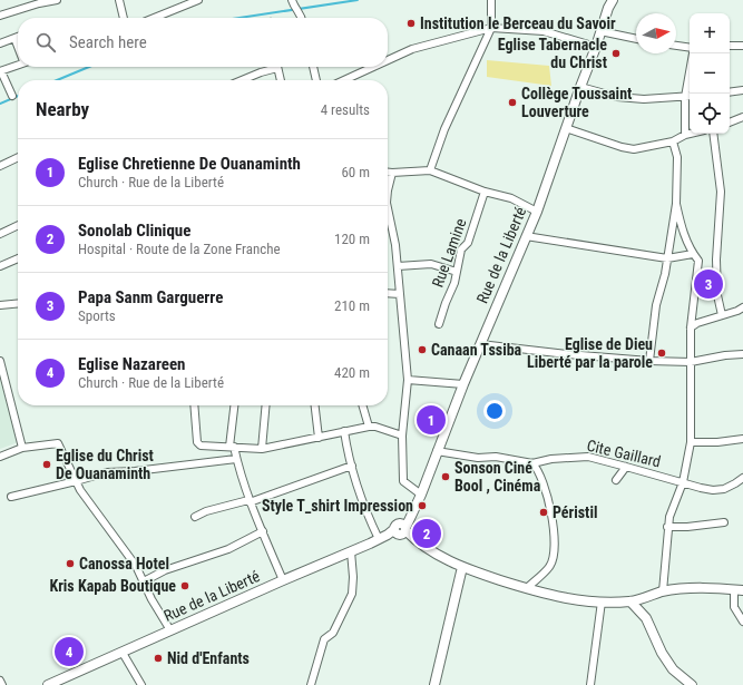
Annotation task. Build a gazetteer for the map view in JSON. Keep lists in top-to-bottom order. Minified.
{"streets":{"street":["Rue Lamine","Rue de la Liberté","Cite Gaillard"]},"crossings":[["Rue de la Liberté","Cite Gaillard"]],"places":["Institution le Berceau du Savoir","Eglise Tabernacle du Christ","Collège Toussaint Louverture","Canaan Tssiba","Eglise de Dieu Liberté par la parole","Eglise du Christ De Ouanaminth","Sonson Ciné Bool , Cinéma","Style T_shirt Impression","Péristil","Canossa Hotel","Kris Kapab Boutique","Nid d'Enfants"],"north":"right","page":{"map_buttons":["+","−"],"search":"Search here","heading":["Nearby","4 results"],"list":[{"mark":"1","name":"Eglise Chretienne De Ouanaminth","note":"Church · Rue de la Liberté","value":"60 m"},{"mark":"2","name":"Sonolab Clinique","note":"Hospital · Route de la Zone Franche","value":"120 m"},{"mark":"3","name":"Papa Sanm Garguerre","note":"Sports","value":"210 m"},{"mark":"4","name":"Eglise Nazareen","note":"Church · Rue de la Liberté","value":"420 m"}],"pins":["3","1","2","4"]}}
